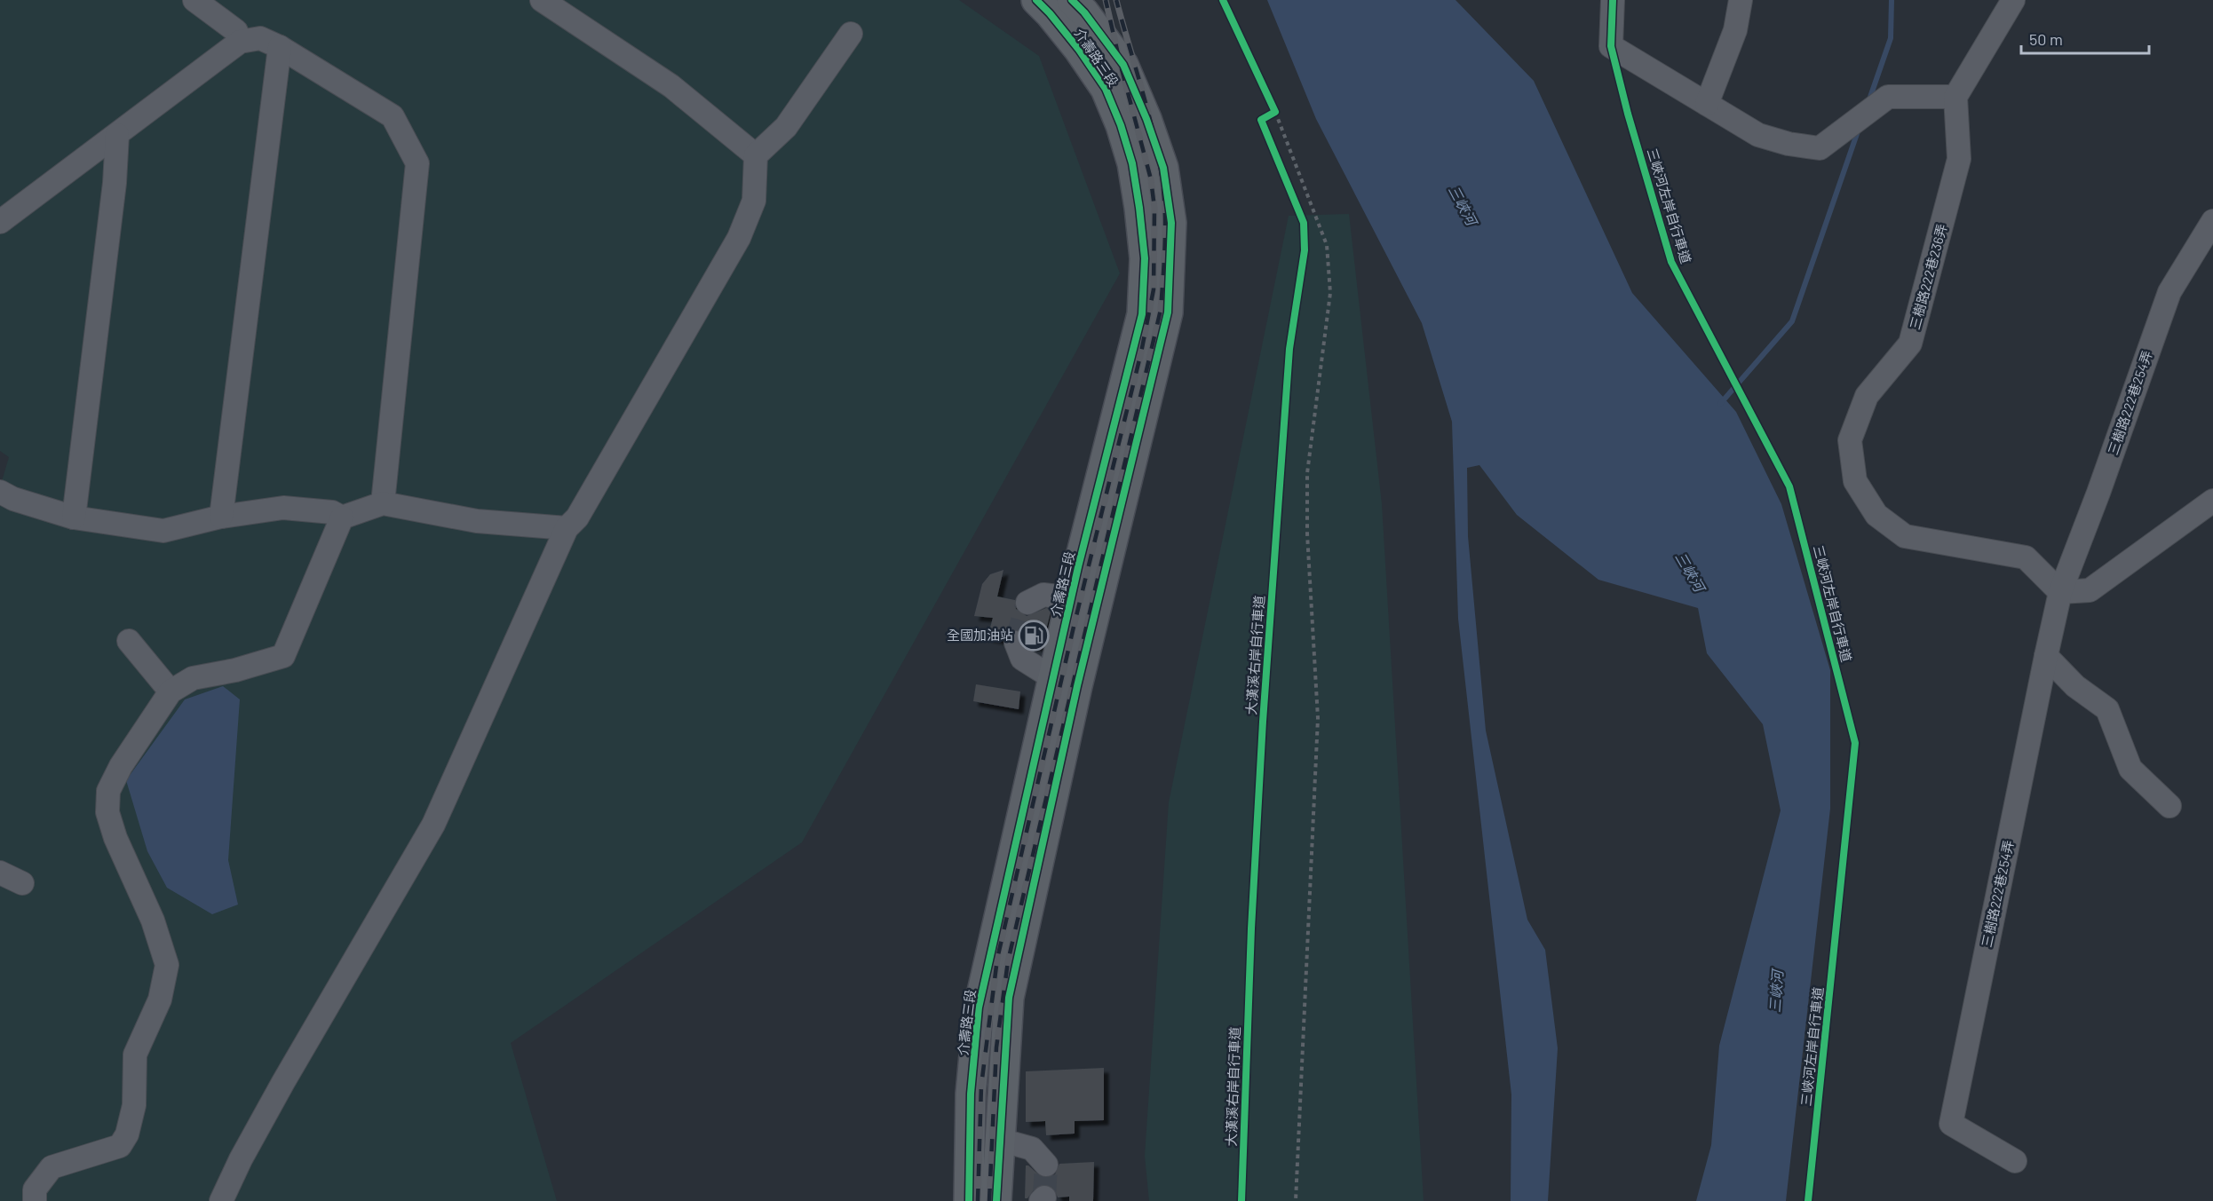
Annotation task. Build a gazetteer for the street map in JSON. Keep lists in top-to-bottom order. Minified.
{"streets":{"main road":["介壽路三段"],"lane":["三樹路222巷236弄","三樹路222巷254弄"],"cycle path":["三峽河左岸自行車道","大漢溪右岸自行車道"]},"crossings":[["三樹路222巷236弄","三樹路222巷254弄"]],"water":["三峽河"],"places":{"fuel station":["全國加油站"]},"scale_bar":"50 m"}
